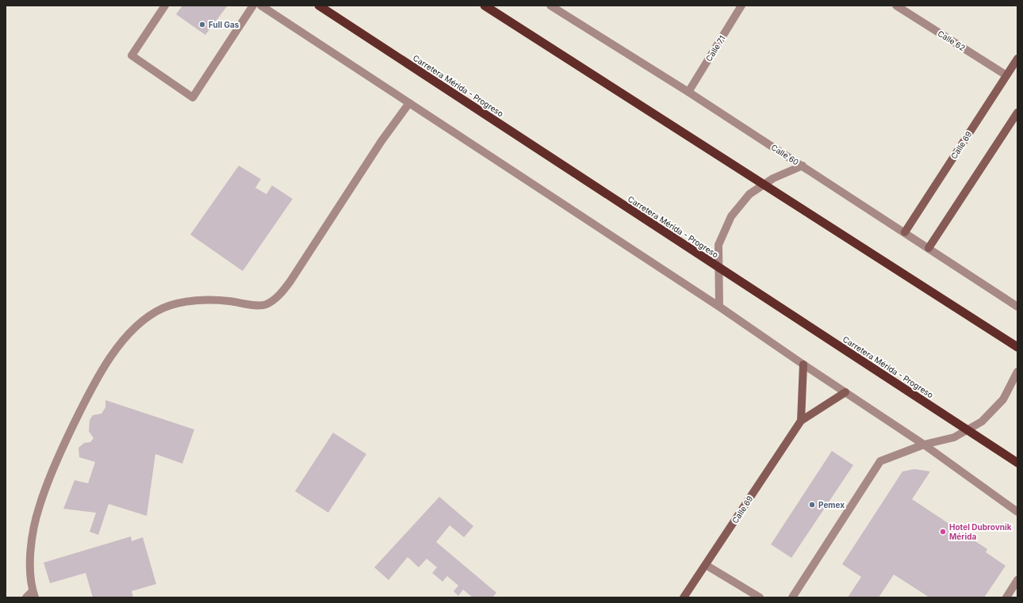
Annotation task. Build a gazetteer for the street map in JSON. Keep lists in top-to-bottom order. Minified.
{"streets":{"highway":["Carretera Mérida - Progreso"],"main road":["Calle 69"],"street":["Calle 62","Calle 71","Calle 60"]},"crossings":[["Calle 62","Calle 69"],["Calle 71","Calle 60"],["Calle 69","Calle 60"]],"places":["Full Gas","Pemex","Hotel Dubrovnik Mérida"]}
